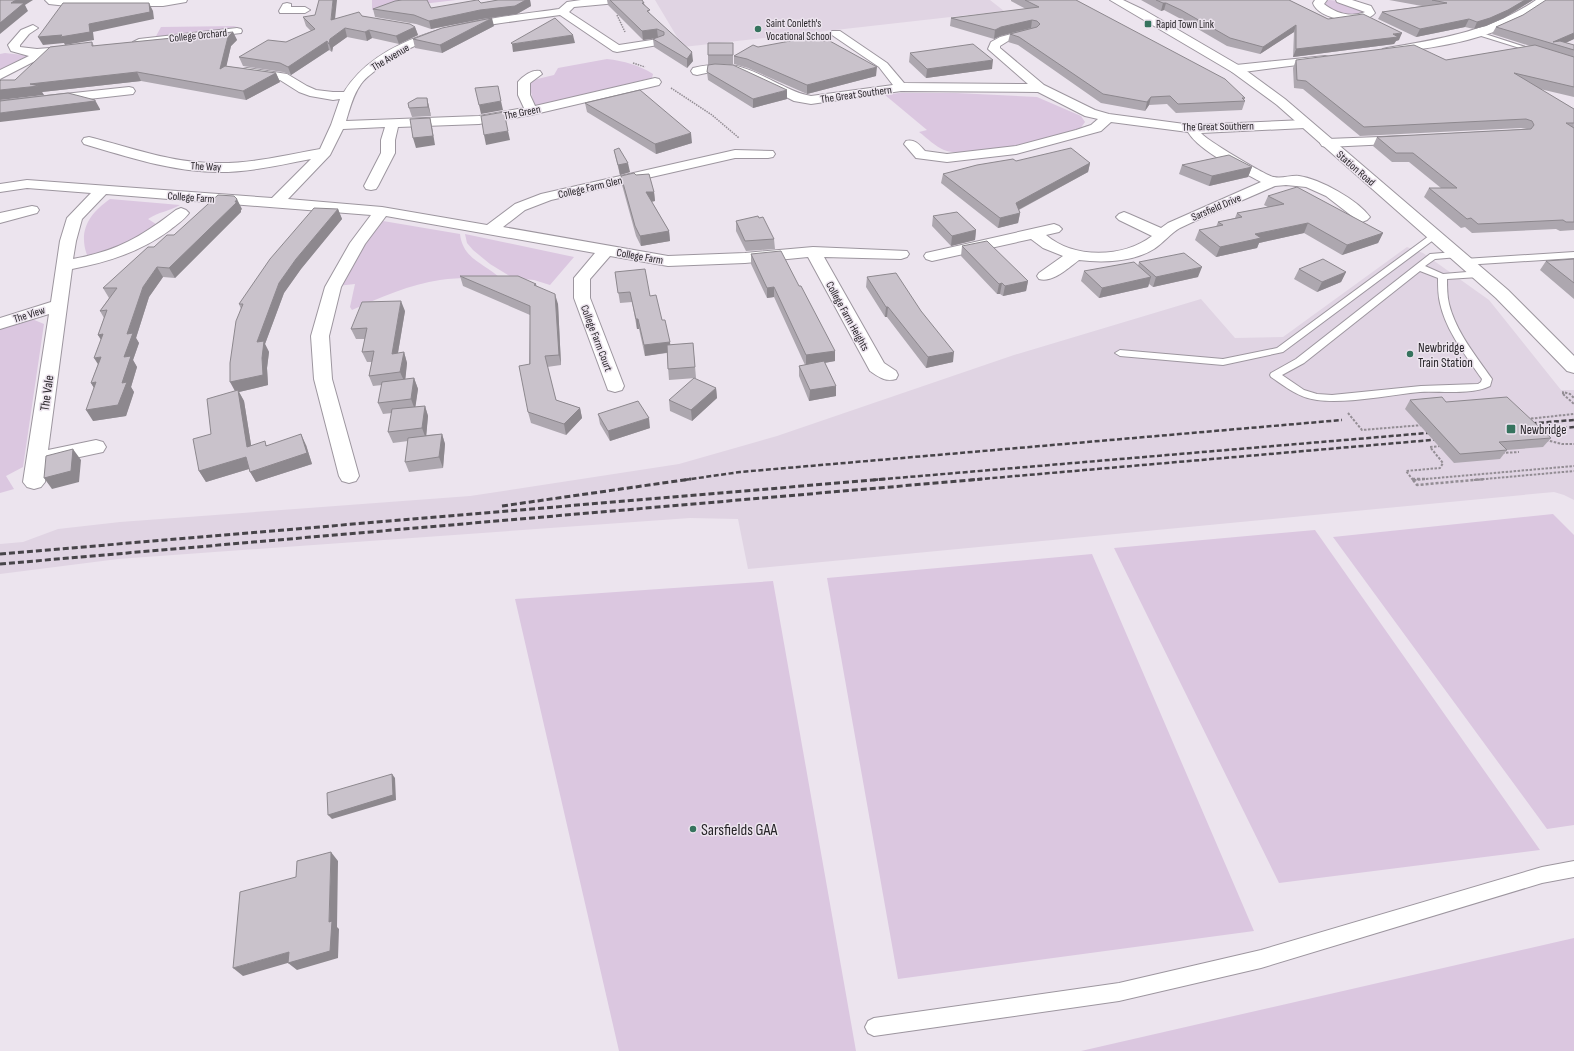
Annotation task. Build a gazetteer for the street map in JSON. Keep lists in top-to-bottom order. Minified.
{"streets":{"street":["College Orchard","The Avenue","The Great Southern","The Green","The Way","Station Road","College Farm Glen","College Farm","Sarsfield Drive","The View","College Farm Heights","College Farm Court","The Vale"]},"crossings":[["The Avenue","The Green"],["The Avenue","The Way"],["The Avenue","College Farm"],["The Great Southern","Station Road"],["College Farm Glen","College Farm"],["College Farm","College Farm Heights"],["College Farm","College Farm Court"],["College Farm","The Vale"],["The View","The Vale"]],"places":{"transit":["Rapid Town Link","Newbridge"],"other":["Saint Conleth's Vocational School","Newbridge Train Station","Sarsfields GAA"]}}
